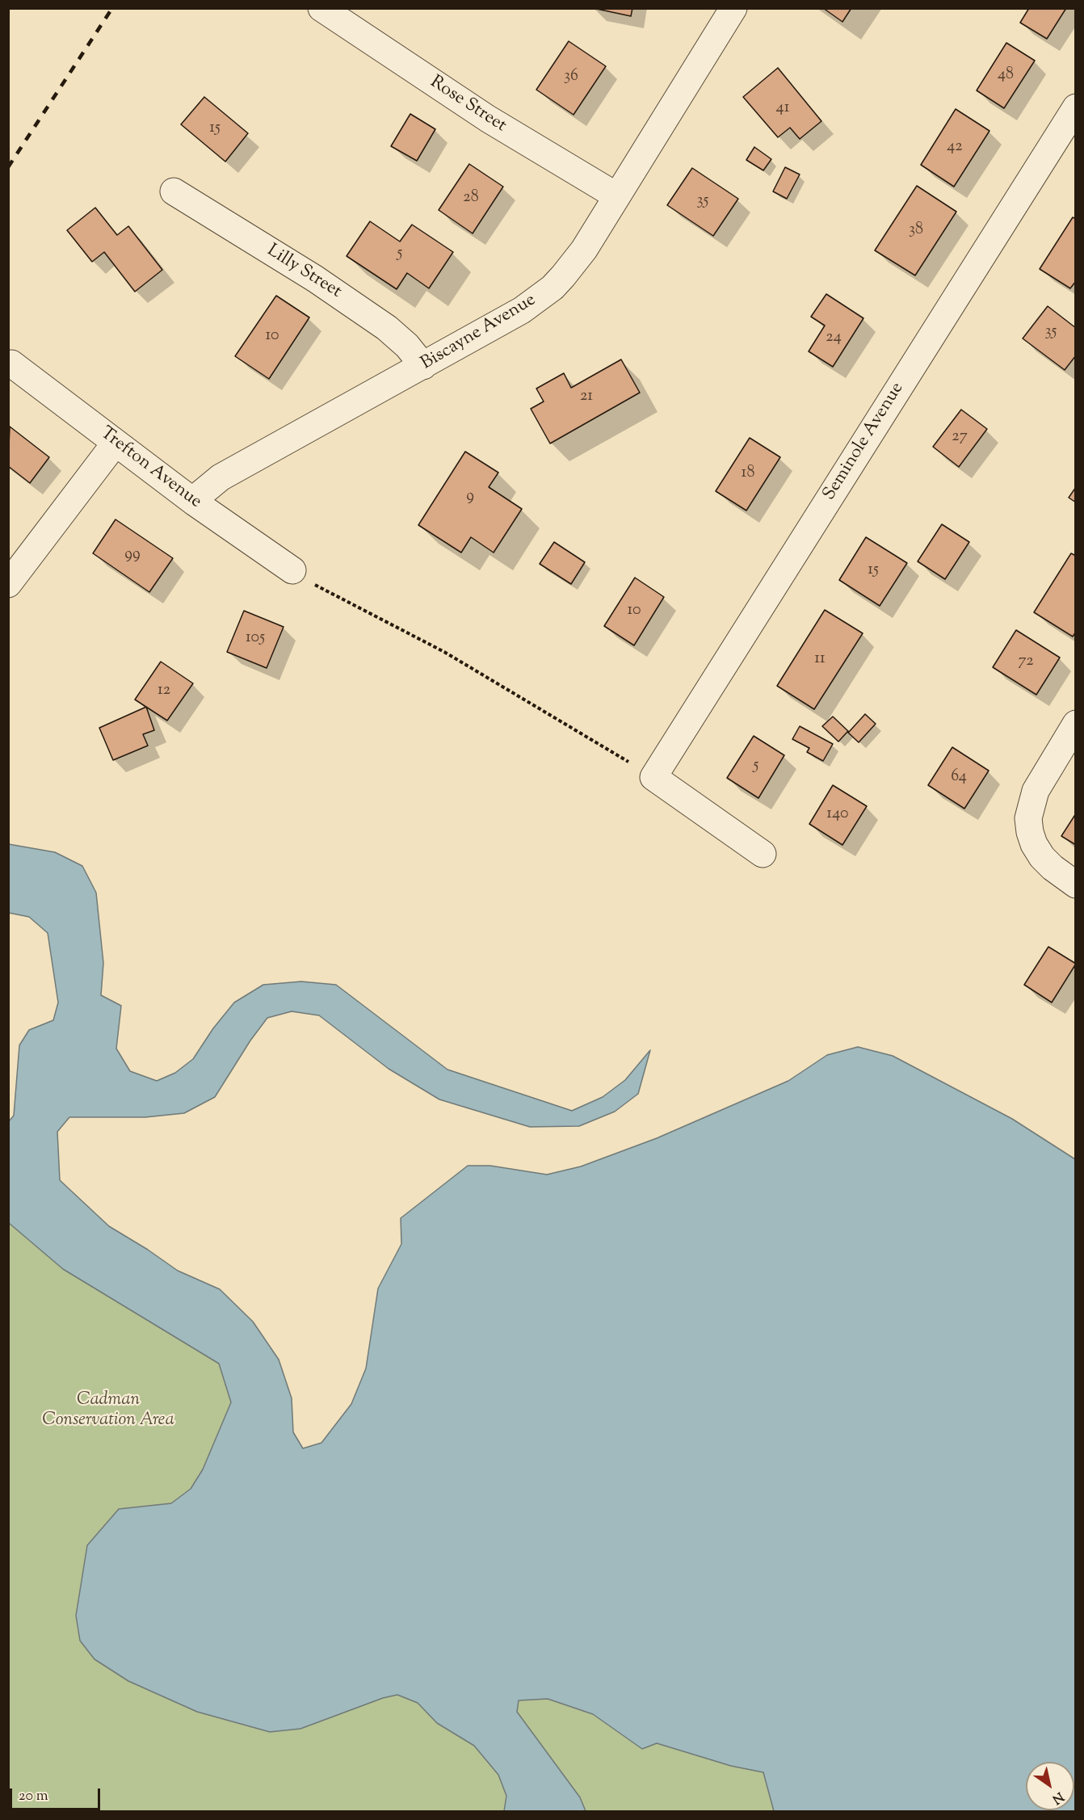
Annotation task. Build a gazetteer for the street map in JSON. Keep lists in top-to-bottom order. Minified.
{"streets":{"street":["Rose Street","Lilly Street","Biscayne Avenue","Seminole Avenue","Trefton Avenue"]},"crossings":[["Rose Street","Biscayne Avenue"],["Lilly Street","Biscayne Avenue"],["Biscayne Avenue","Trefton Avenue"]],"parks":["Cadman Conservation Area"],"house_numbers":["48","36","41","15","42","28","35","38","5","35","10","24","21","27","18","9","99","15","10","105","11","72","12","5","64","140"],"scale_bar":"20 m","north":"bottom right"}
